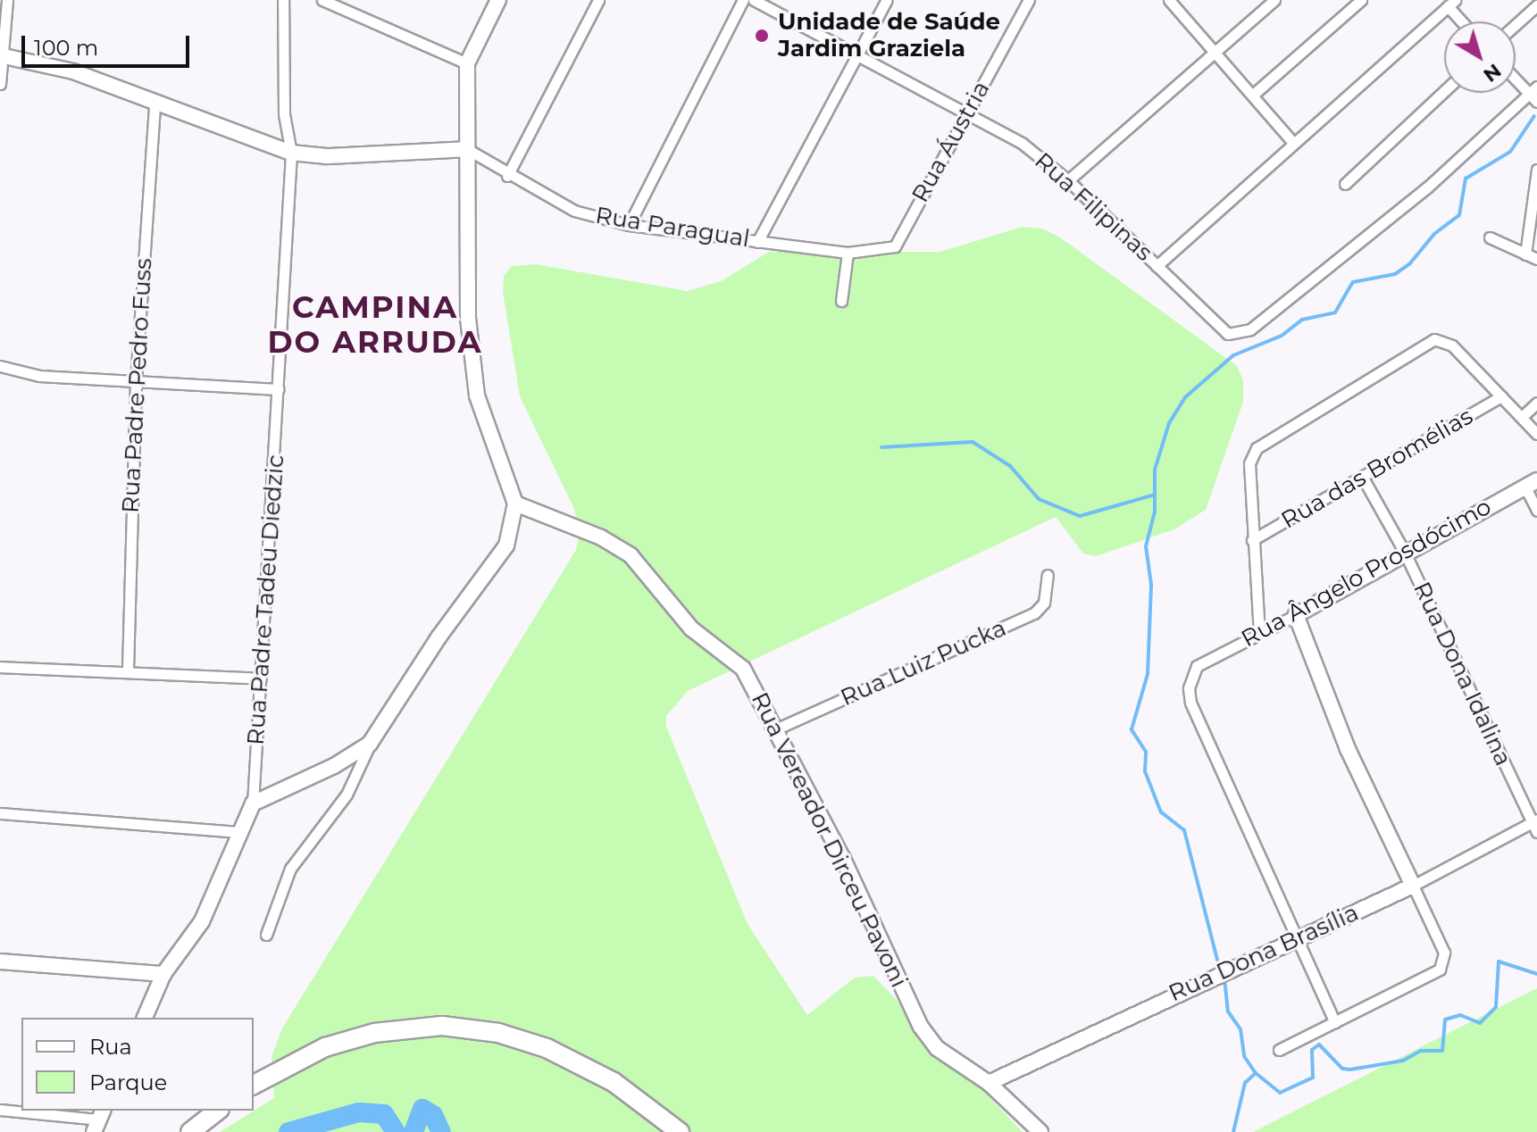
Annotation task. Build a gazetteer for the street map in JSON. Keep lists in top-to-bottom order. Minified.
{"streets":{"street":["Rua Áustria","Rua Filipinas","Rua Paragual","Rua Padre Pedro Fuss","Rua das Bromélias","Rua Ângelo Prosdócimo","Rua Padre Tadeu Diedzic","Rua Luiz Pucka","Rua Dona Idalina","Rua Vereador Dirceu Pavoni","Rua Dona Brasília"]},"crossings":[["Rua Áustria","Rua Filipinas"],["Rua Áustria","Rua Paragual"],["Rua das Bromélias","Rua Dona Idalina"],["Rua Ângelo Prosdócimo","Rua Dona Idalina"],["Rua Ângelo Prosdócimo","Rua Dona Brasília"],["Rua Luiz Pucka","Rua Vereador Dirceu Pavoni"],["Rua Dona Idalina","Rua Dona Brasília"],["Rua Vereador Dirceu Pavoni","Rua Dona Brasília"]],"districts":["CAMPINA DO ARRUDA"],"places":["Unidade de Saúde Jardim Graziela"],"legend":["Rua","Parque"],"scale_bar":"100 m","north":"bottom right"}
